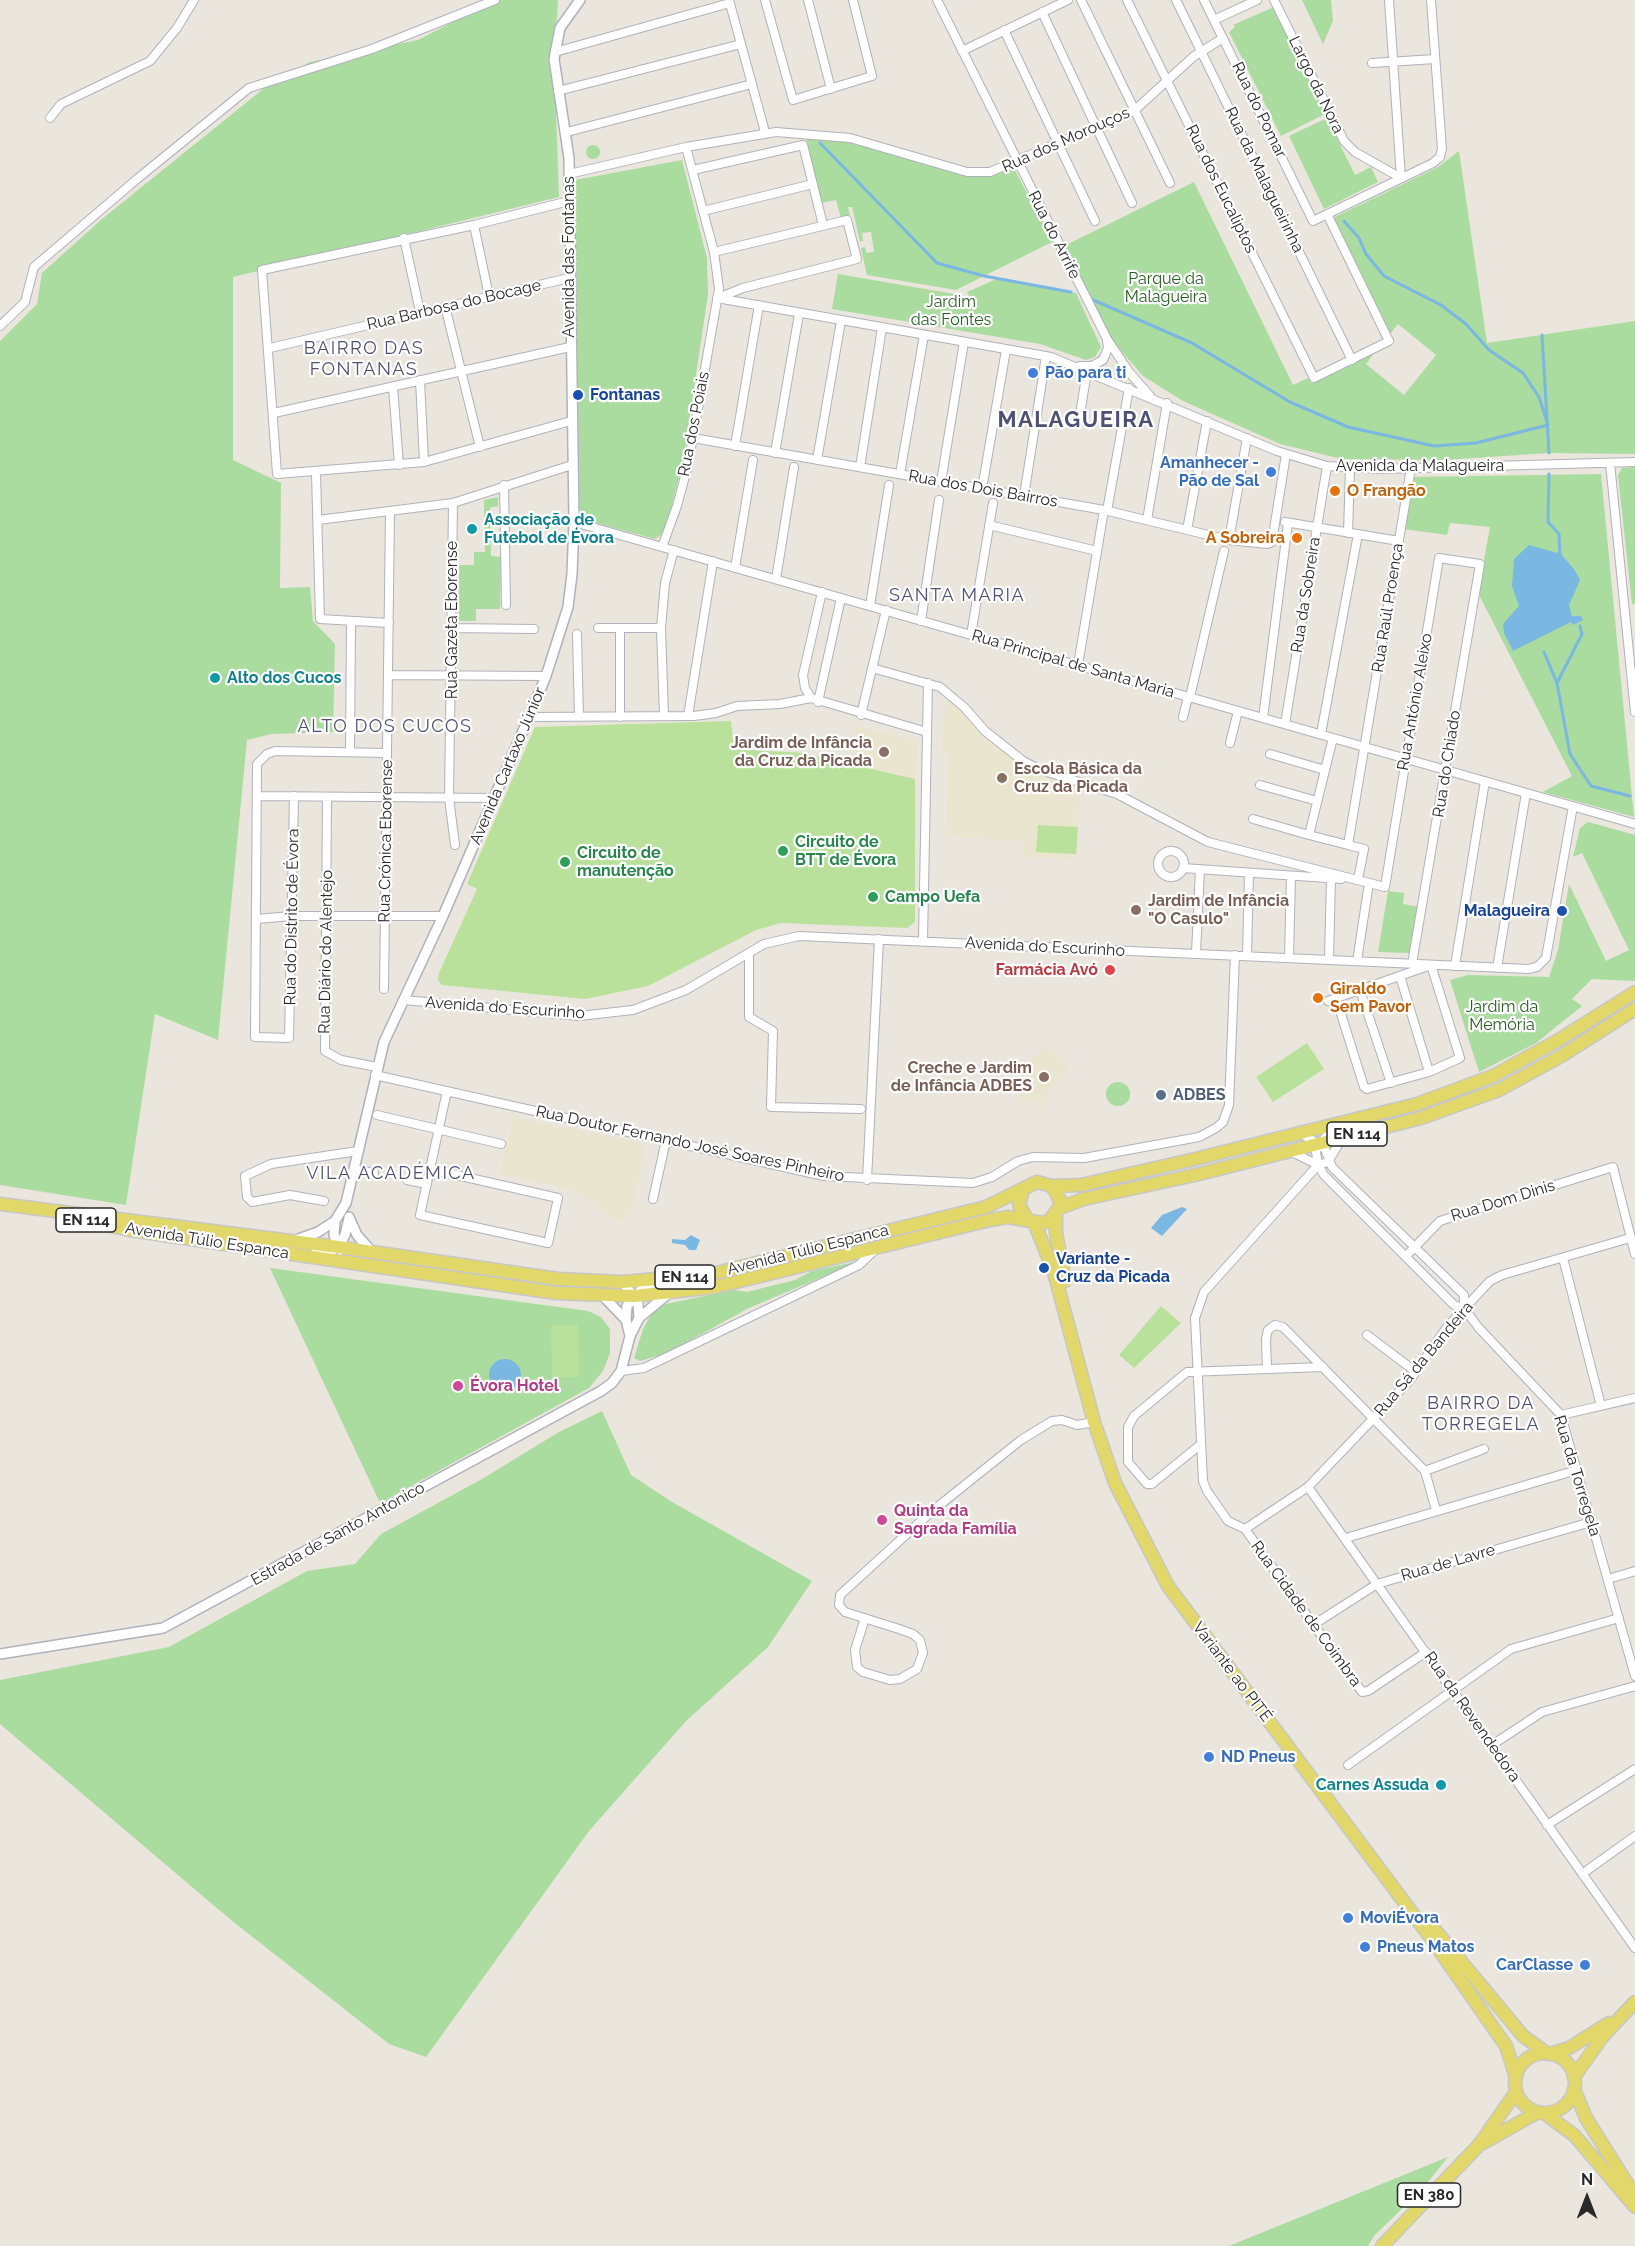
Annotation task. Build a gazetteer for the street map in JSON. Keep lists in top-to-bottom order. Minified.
{"streets":{"main road":["EN 114","Avenida Túlio Espanca","Variante ao PITÉ","EN 380"],"street":["Largo da Nora","Rua do Pomar","Rua dos Morouços","Rua da Malagueirinha","Rua dos Eucaliptos","Rua do Arrife","Avenida das Fontanas","Rua Barbosa do Bocage","Rua dos Poiais","Avenida da Malagueira","Rua dos Dois Bairros","Rua da Sobreira","Rua Raúl Proença","Rua Gazeta Eborense","Rua Principal de Santa Maria","Rua António Aleixo","Rua do Chiado","Avenida Cartaxo Júnior","Rua Crónica Eborense","Rua do Distrito de Évora","Avenida do Escurinho","Rua Diário do Alentejo","Rua Doutor Fernando José Soares Pinheiro","Rua Dom Dinis","Rua Sá da Bandeira","Rua da Torregela","Estrada de Santo Antonico","Rua de Lavre","Rua Cidade de Coimbra","Rua da Revendedora"]},"crossings":[["Rua do Pomar","Rua dos Morouços"],["Rua dos Morouços","Rua da Malagueirinha"],["Rua dos Morouços","Rua dos Eucaliptos"],["Rua dos Morouços","Rua do Arrife"],["Rua dos Morouços","Avenida das Fontanas"],["Rua dos Morouços","Rua dos Poiais"],["Rua da Malagueirinha","Rua dos Eucaliptos"],["Rua do Arrife","Avenida da Malagueira"],["Avenida das Fontanas","Rua Barbosa do Bocage"],["Avenida das Fontanas","Rua Principal de Santa Maria"],["Avenida das Fontanas","Avenida Cartaxo Júnior"],["Rua dos Poiais","Avenida da Malagueira"],["Rua dos Poiais","Rua dos Dois Bairros"],["Rua dos Poiais","Rua Principal de Santa Maria"],["Avenida da Malagueira","Rua da Sobreira"],["Avenida da Malagueira","Rua Raúl Proença"],["Rua da Sobreira","Rua Principal de Santa Maria"],["Rua Raúl Proença","Rua Principal de Santa Maria"],["Rua Principal de Santa Maria","Rua António Aleixo"],["Rua Principal de Santa Maria","Rua do Chiado"],["Rua Principal de Santa Maria","Avenida Cartaxo Júnior"],["Rua Principal de Santa Maria","Avenida do Escurinho"],["Rua António Aleixo","Rua do Chiado"],["Rua do Chiado","Avenida do Escurinho"],["Avenida Cartaxo Júnior","Avenida do Escurinho"],["Avenida Cartaxo Júnior","Rua Diário do Alentejo"],["Avenida Cartaxo Júnior","Rua Doutor Fernando José Soares Pinheiro"],["Avenida do Escurinho","Rua Doutor Fernando José Soares Pinheiro"],["Rua Diário do Alentejo","Rua Doutor Fernando José Soares Pinheiro"],["EN 114","Avenida Túlio Espanca"],["Rua Dom Dinis","Rua Sá da Bandeira"],["Rua Dom Dinis","Rua da Torregela"],["Avenida Túlio Espanca","Rua da Torregela"],["Avenida Túlio Espanca","Variante ao PITÉ"],["Rua Sá da Bandeira","Rua da Torregela"],["Rua Sá da Bandeira","Rua Cidade de Coimbra"],["Rua Sá da Bandeira","Rua da Revendedora"],["Rua da Torregela","Rua de Lavre"],["Rua da Torregela","Rua Cidade de Coimbra"],["Rua de Lavre","Rua Cidade de Coimbra"],["Rua de Lavre","Rua da Revendedora"],["Rua Cidade de Coimbra","Rua da Revendedora"],["Variante ao PITÉ","EN 380"]],"districts":["BAIRRO DAS FONTANAS","MALAGUEIRA","SANTA MARIA","ALTO DOS CUCOS","VILA ACADÉMICA","BAIRRO DA TORREGELA"],"parks":["Parque da Malagueira","Jardim das Fontes","Jardim da Memória"],"places":["Pão para ti","Fontanas","Amanhecer - Pão de Sal","O Frangão","Associação de Futebol de Évora","A Sobreira","Alto dos Cucos","Jardim de Infância da Cruz da Picada","Escola Básica da Cruz da Picada","Circuito de BTT de Évora","Circuito de manutenção","Campo Uefa","Jardim de Infância \"O Casulo\"","Malagueira","Farmácia Avó","Giraldo Sem Pavor","Creche e Jardim de Infância ADBES","ADBES","Variante - Cruz da Picada","Évora Hotel","Quinta da Sagrada Família","ND Pneus","Carnes Assuda","MoviÉvora","Pneus Matos","CarClasse"],"north":"top"}
